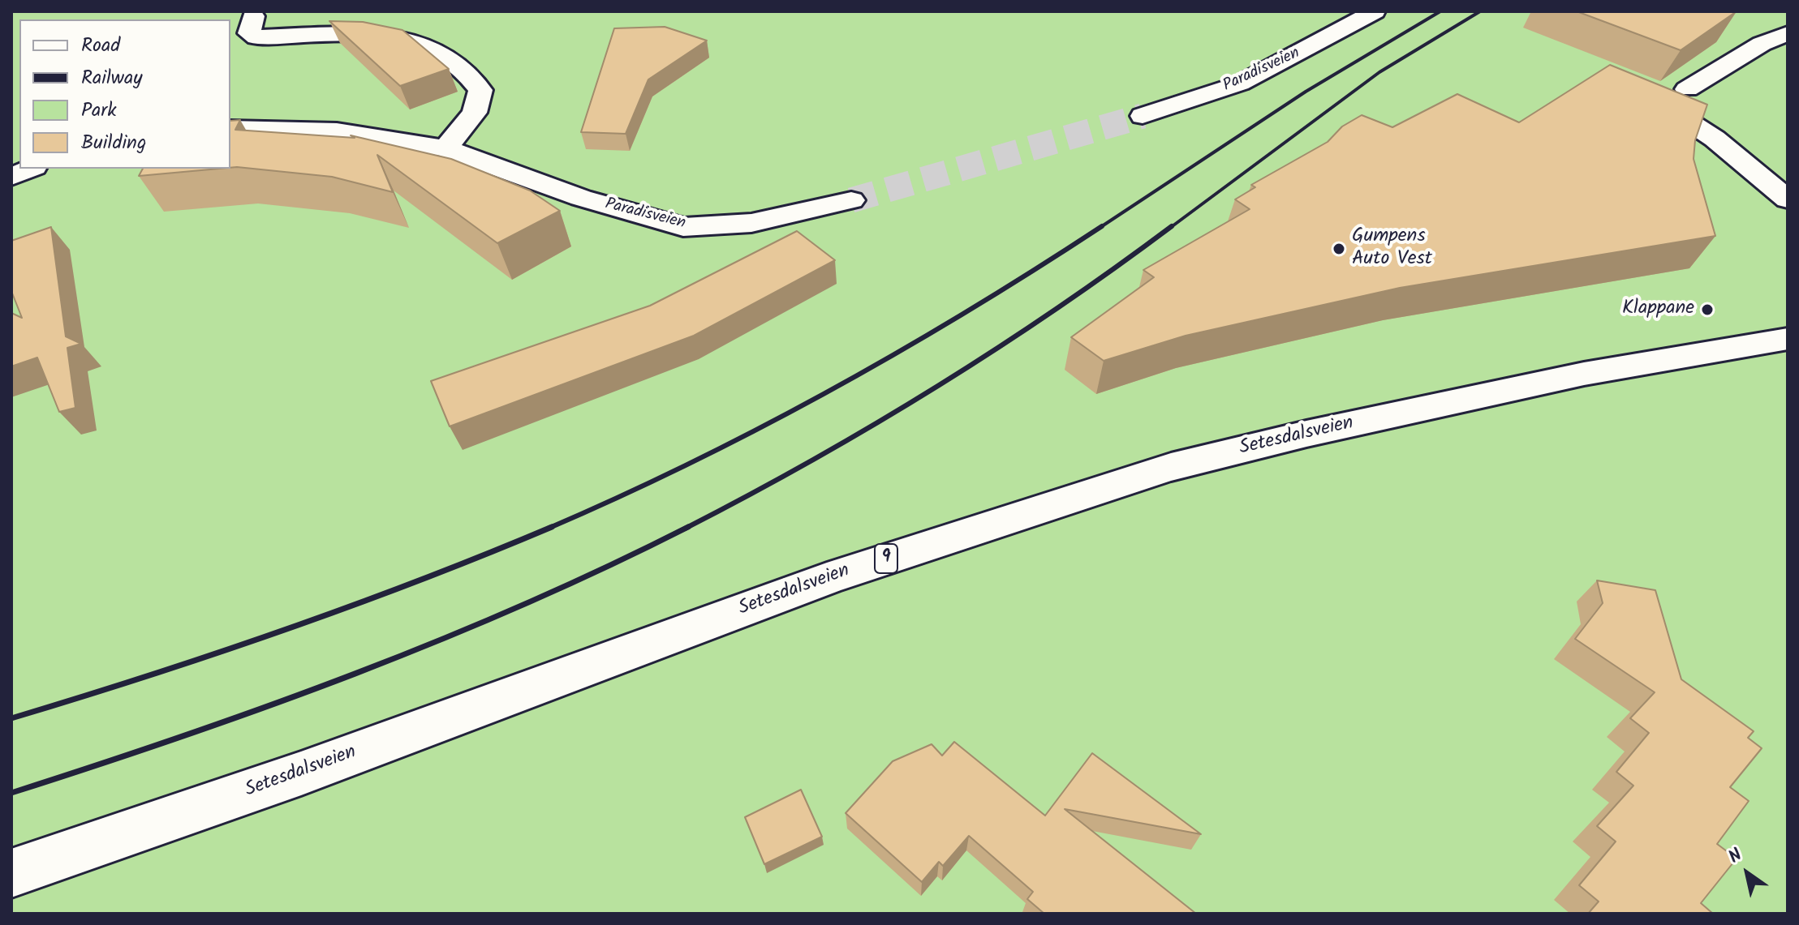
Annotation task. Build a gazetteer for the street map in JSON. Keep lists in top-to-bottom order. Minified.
{"streets":{"main road":["Paradisveien","Setesdalsveien","9"]},"places":["Gumpens Auto Vest","Klappane"],"legend":["Road","Railway","Park","Building"],"north":"top left"}
